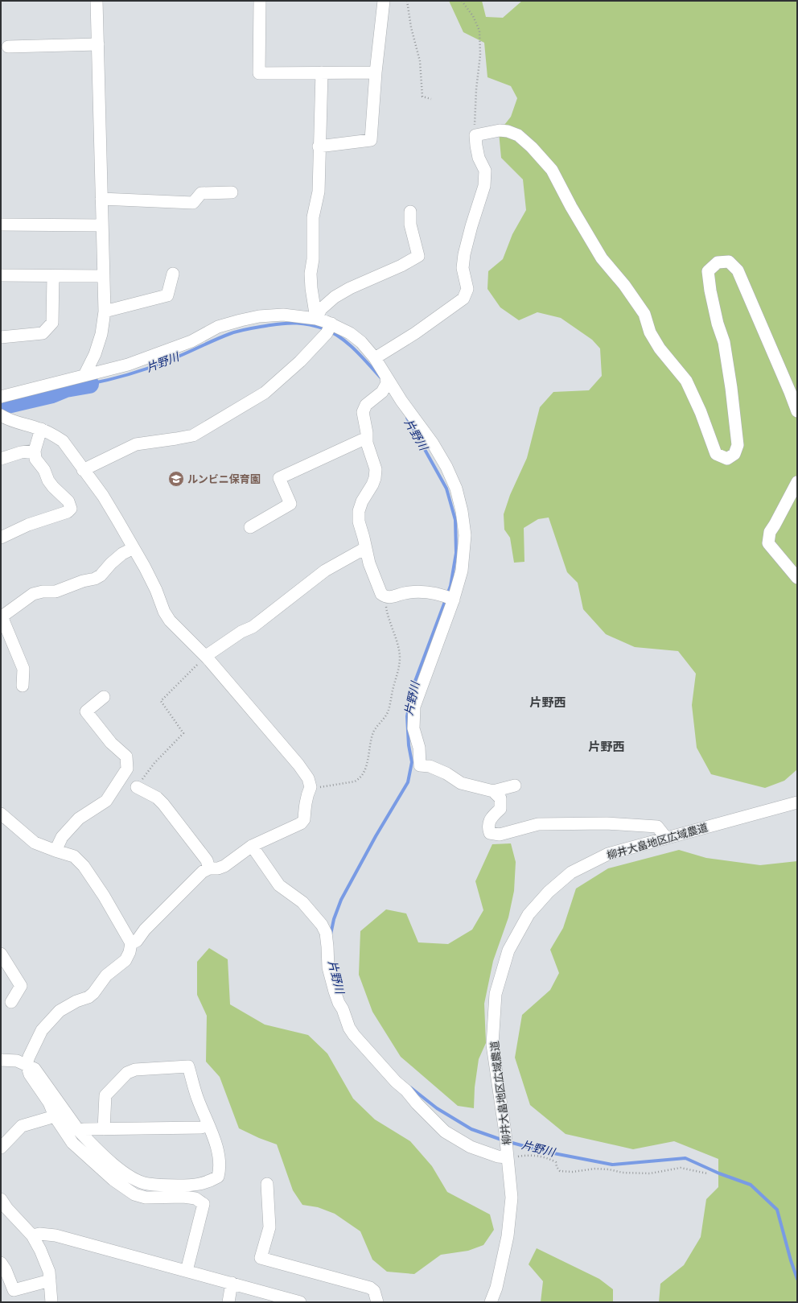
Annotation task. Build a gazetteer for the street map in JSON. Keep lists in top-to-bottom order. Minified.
{"streets":{"street":["柳井大畠地区広域農道"]},"districts":["片野西","片野西"],"water":["片野川"],"places":{"school or university":["ルンビニ保育園"]}}
